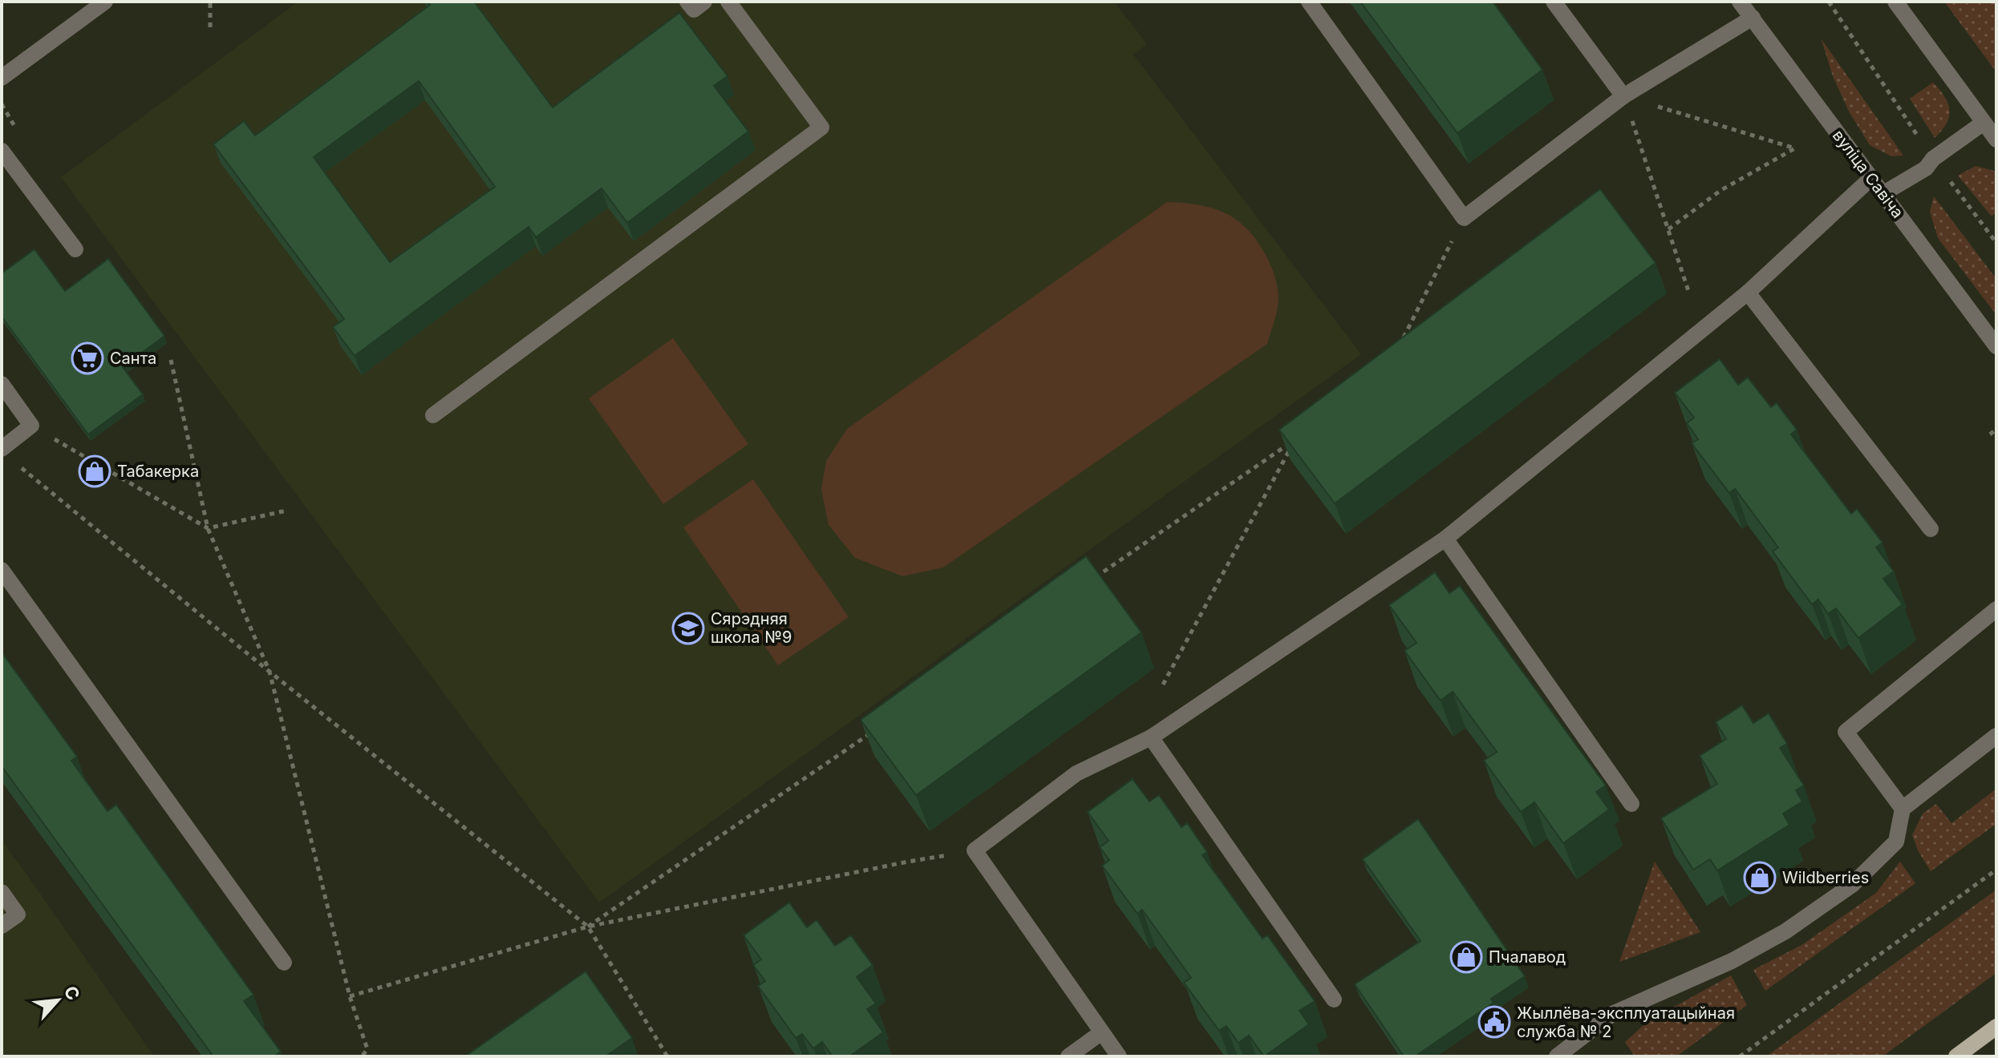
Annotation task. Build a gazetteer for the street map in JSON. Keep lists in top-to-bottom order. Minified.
{"streets":{"street":["вуліца Савіча"]},"places":{"supermarket":["Санта"],"shop":["Табакерка","Wildberries","Пчалавод"],"school or university":["Сярэдняя школа №9"],"public building":["Жыллёва-эксплуатацыйная служба № 2"]},"north":"top right"}
